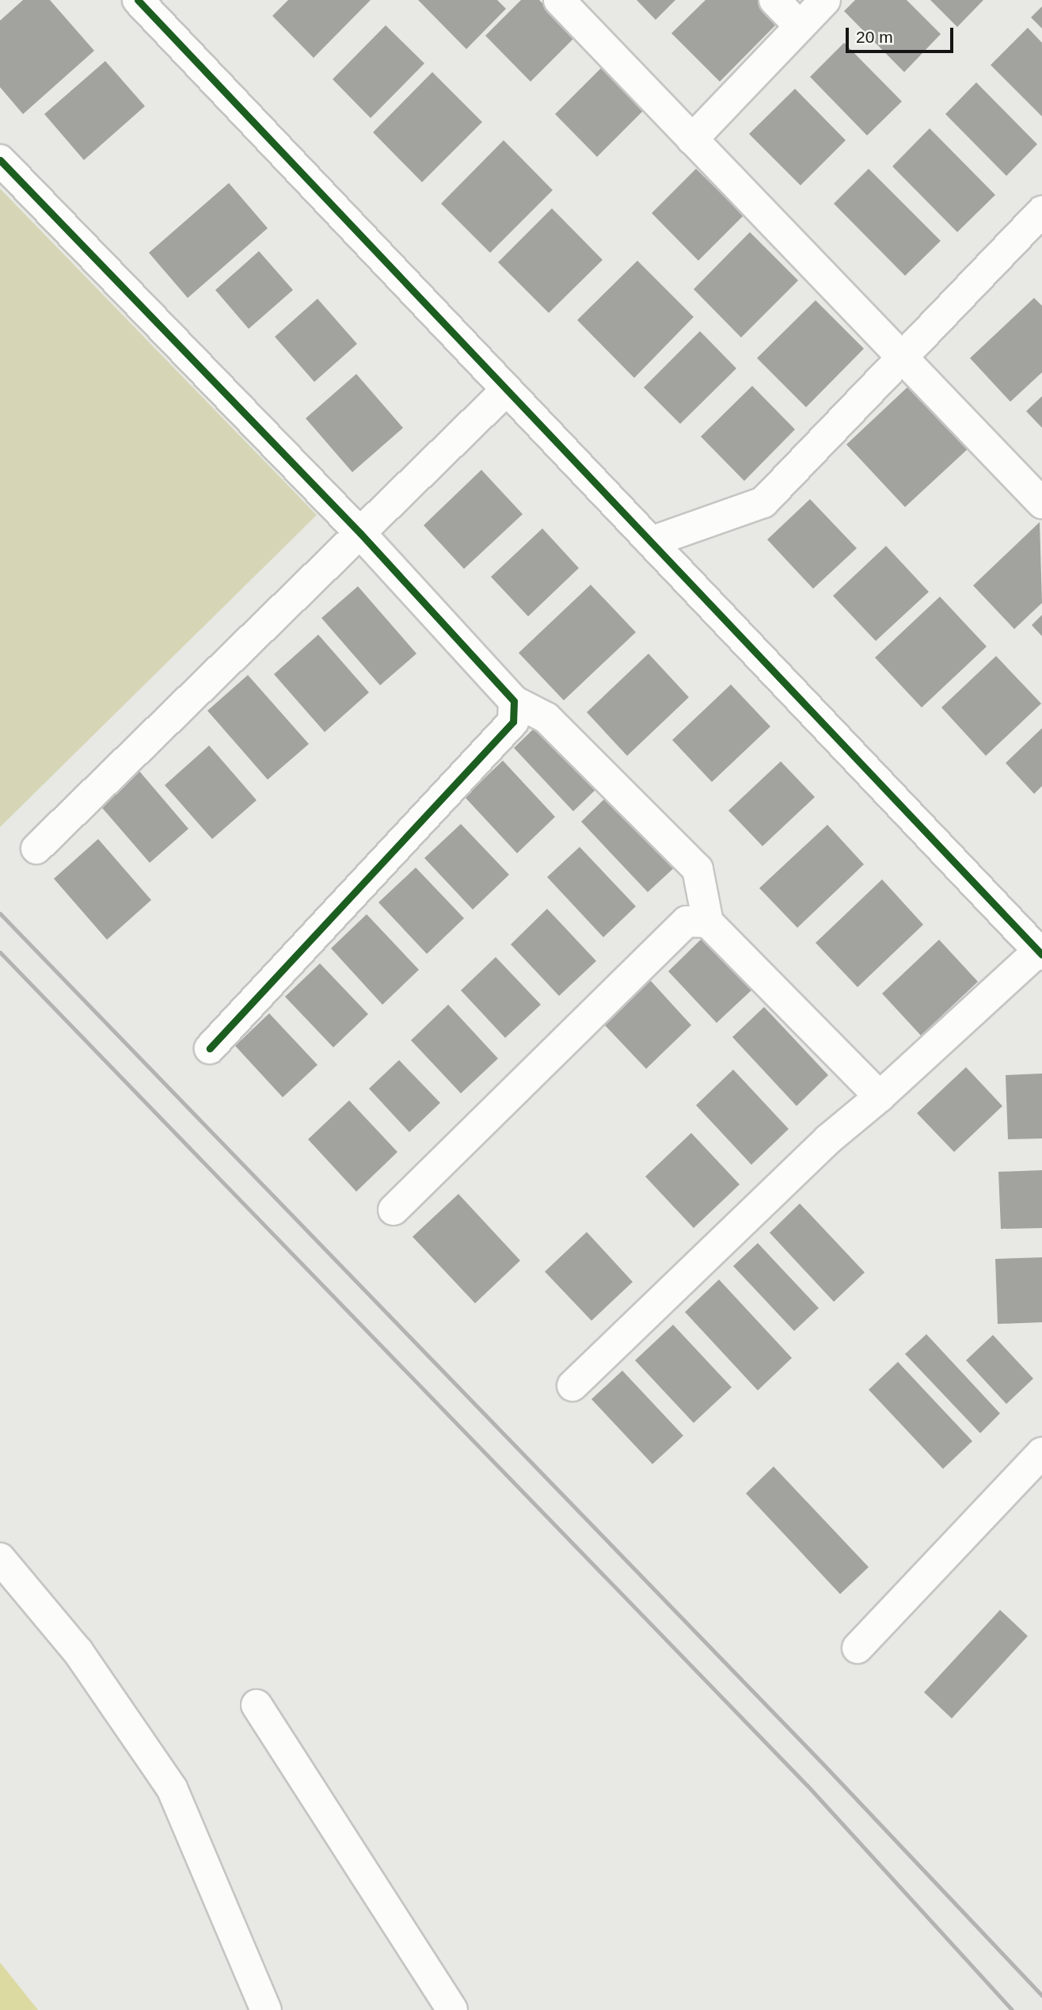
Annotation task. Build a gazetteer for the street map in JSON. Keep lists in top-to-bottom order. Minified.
{"scale_bar":"20 m"}
